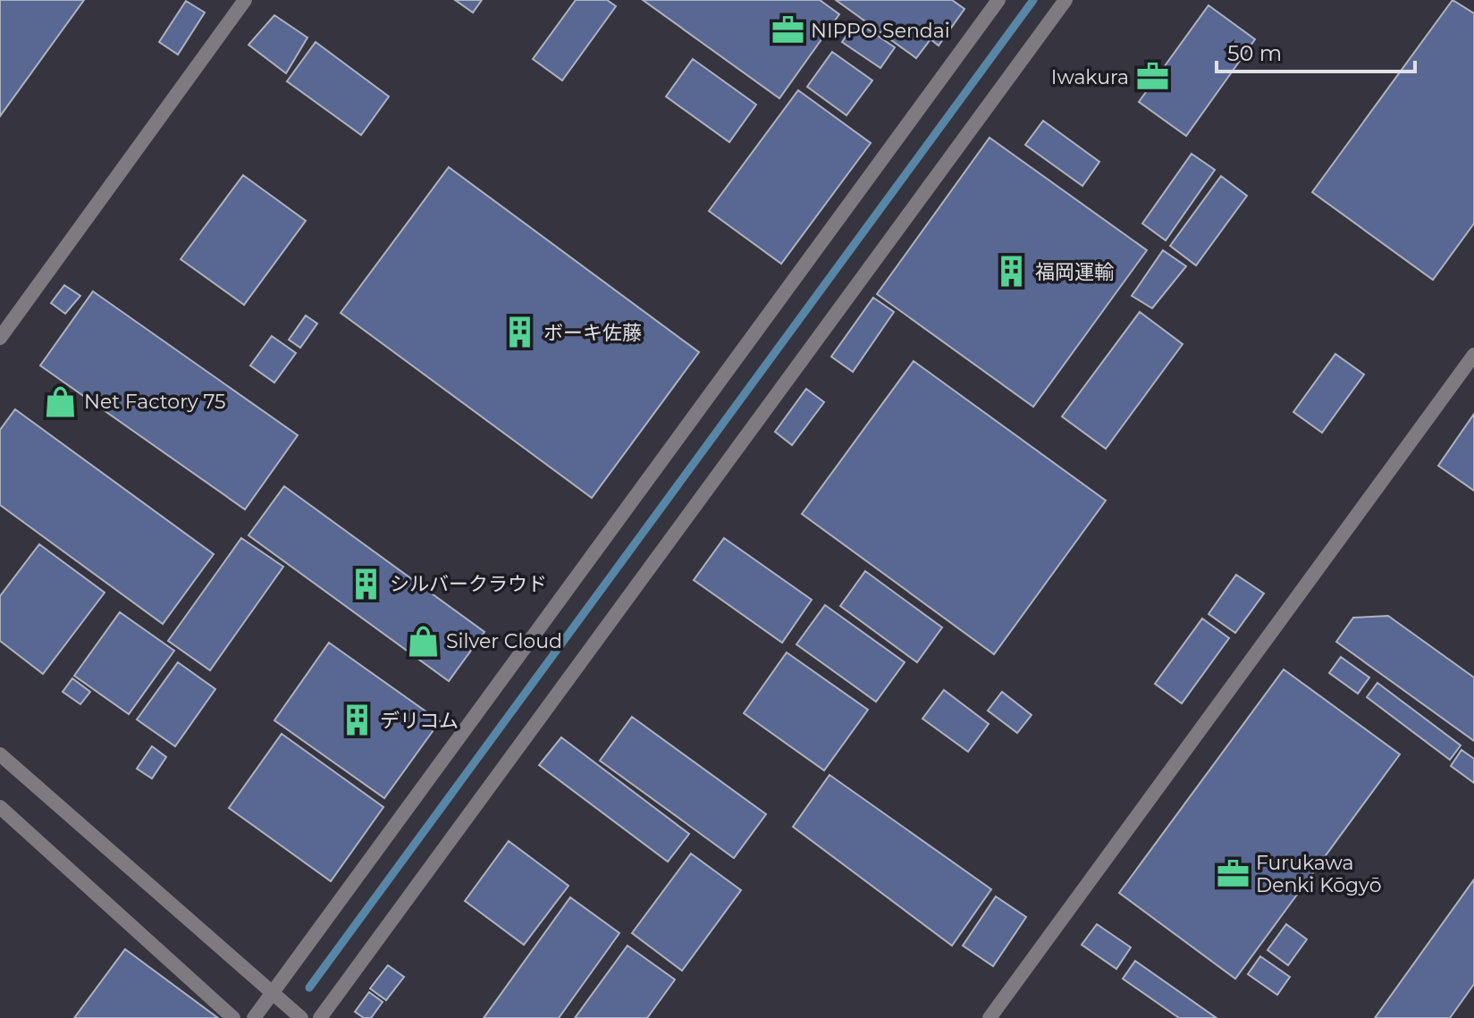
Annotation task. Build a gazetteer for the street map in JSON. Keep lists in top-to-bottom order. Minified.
{"places":{"office":["NIPPO Sendai","Iwakura","Furukawa Denki Kōgyō"],"building":["福岡運輸","ボーキ佐藤","シルバークラウド","デリコム"],"shop":["Net Factory 75","Silver Cloud"]},"scale_bar":"50 m"}
